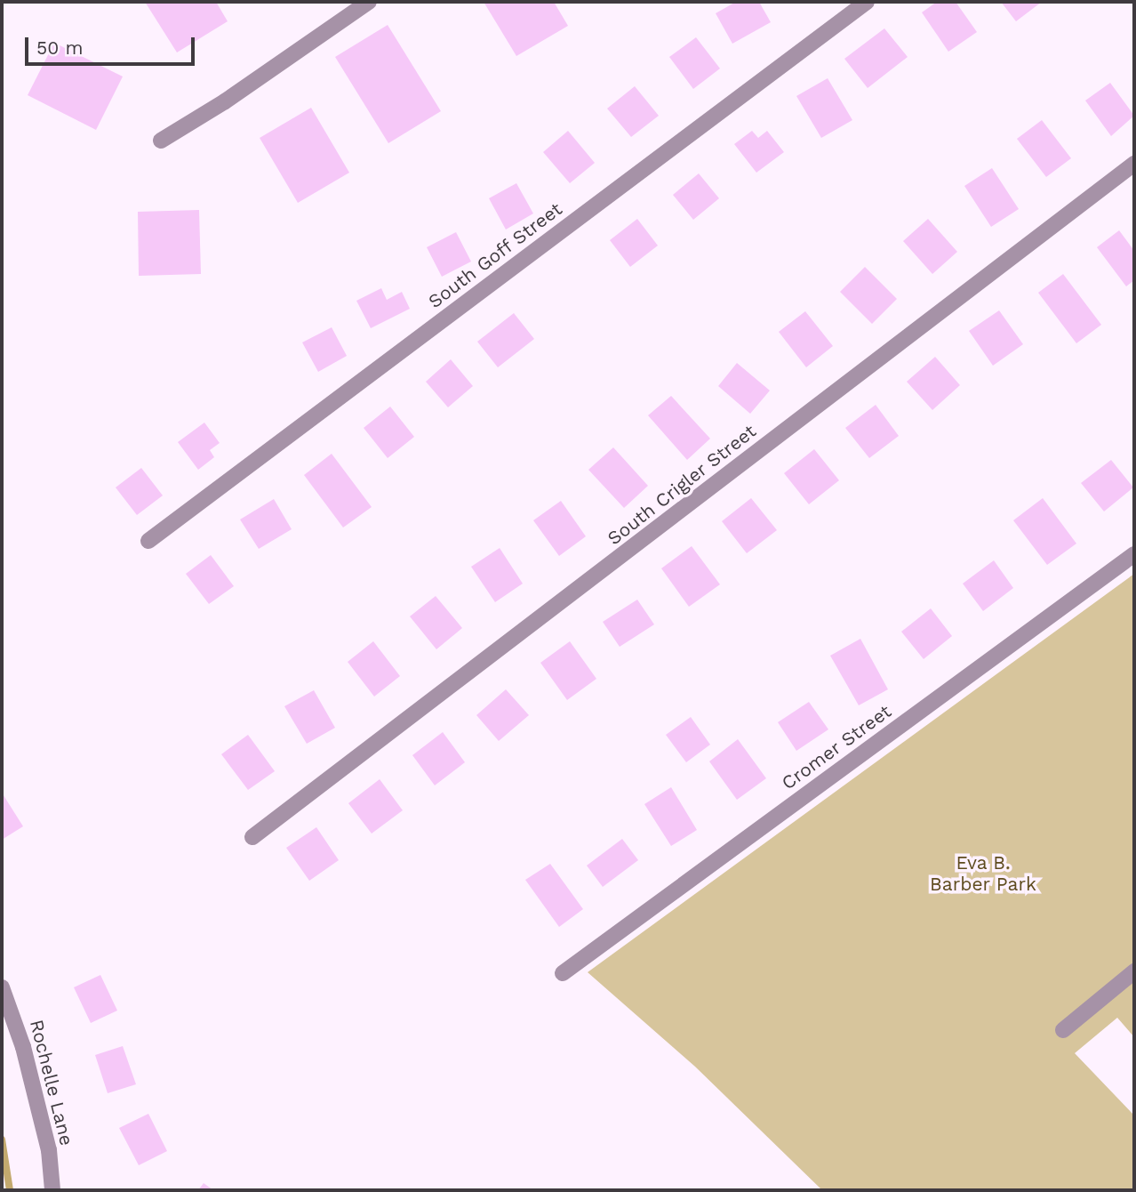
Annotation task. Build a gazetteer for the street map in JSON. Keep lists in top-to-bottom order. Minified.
{"streets":{"street":["South Goff Street","South Crigler Street","Cromer Street","Rochelle Lane"]},"parks":["Eva B. Barber Park"],"scale_bar":"50 m"}
